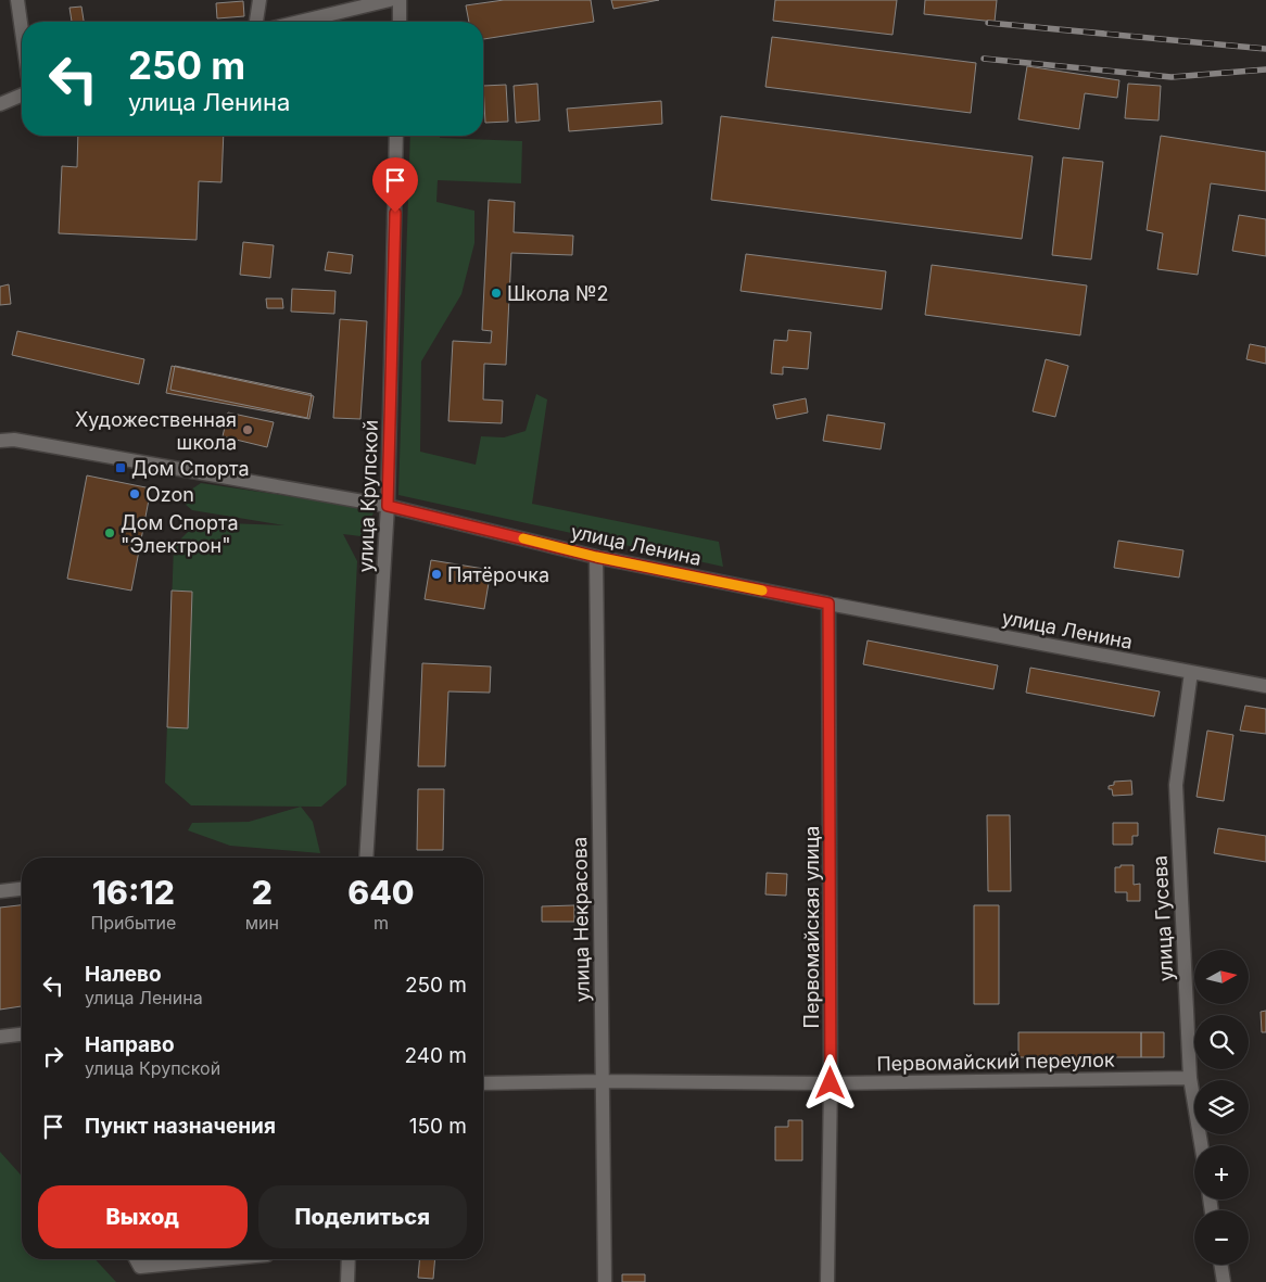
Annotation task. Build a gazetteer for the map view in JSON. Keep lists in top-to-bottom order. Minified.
{"streets":{"street":["улица Крупской","улица Ленина","улица Гусева","улица Некрасова","Первомайская улица","Первомайский переулок"]},"crossings":[["улица Крупской","улица Ленина"],["улица Ленина","улица Гусева"],["улица Ленина","улица Некрасова"],["улица Ленина","Первомайская улица"],["улица Гусева","Первомайский переулок"],["улица Некрасова","Первомайский переулок"],["Первомайская улица","Первомайский переулок"]],"places":{"other":["Школа №2","Художественная школа","Ozon","Дом Спорта \"Электрон\"","Пятёрочка"],"transit":["Дом Спорта"]},"north":"right","page":{"turn":["250 m","улица Ленина"],"eta":["16:12","Прибытие","2","мин","640","m"],"map_buttons":["+","−"],"list":[{"name":"Налево","note":"улица Ленина","value":"250 m"},{"name":"Направо","note":"улица Крупской","value":"240 m"},{"name":"Пункт назначения","value":"150 m"}],"buttons":["Выход","Поделиться"]}}
